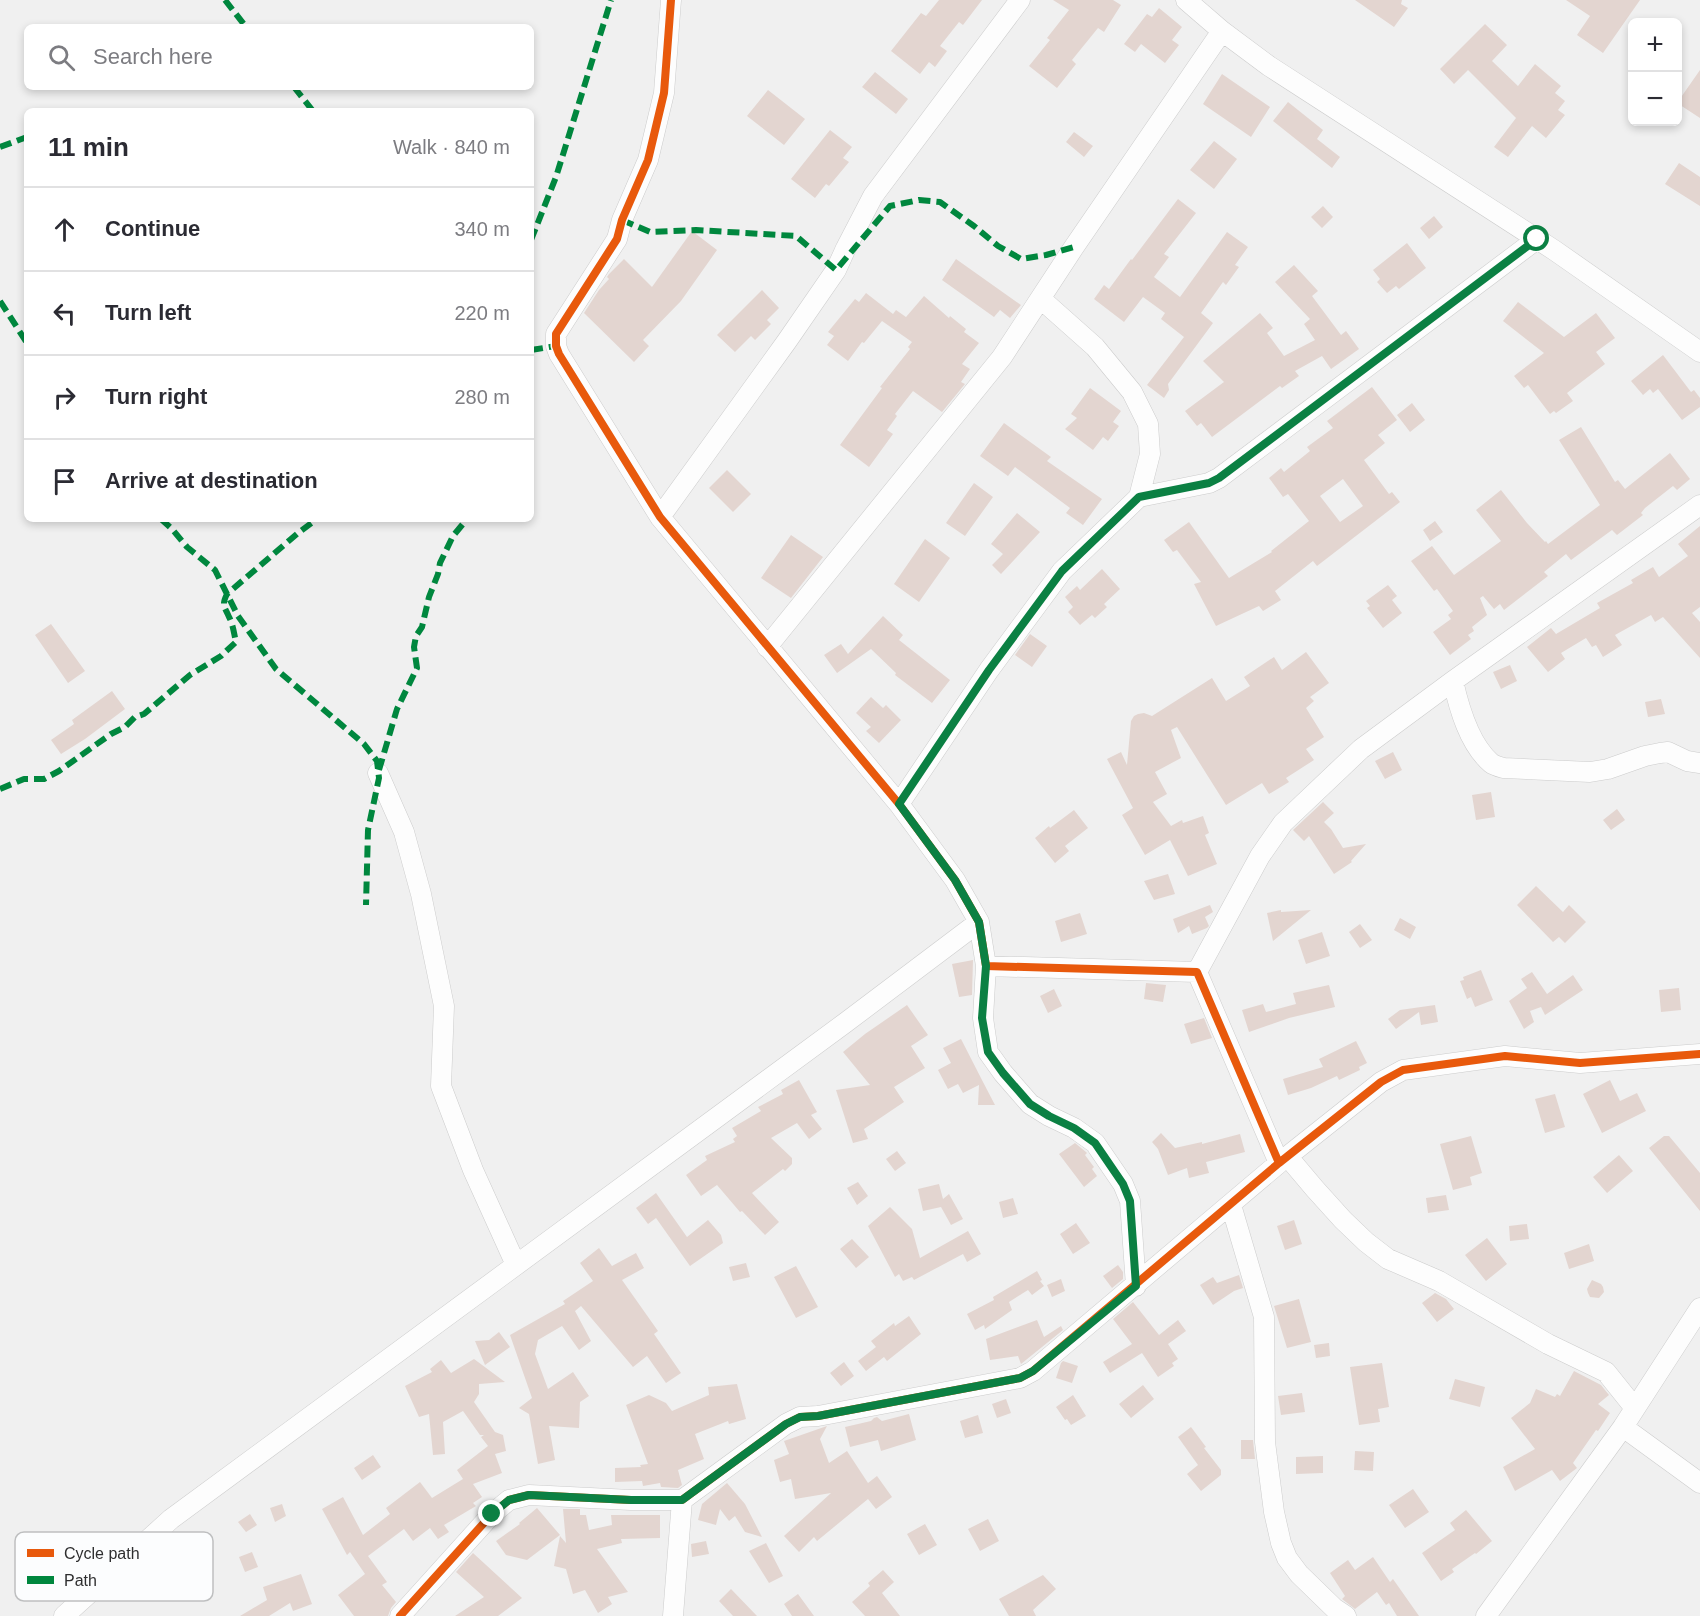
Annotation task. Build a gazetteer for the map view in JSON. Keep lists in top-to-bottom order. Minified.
{"legend":["Cycle path","Path"],"page":{"map_buttons":["+","−"],"search":"Search here","heading":["11 min","Walk · 840 m"],"list":[["Continue","340 m"],["Turn left","220 m"],["Turn right","280 m"],"Arrive at destination"]}}
